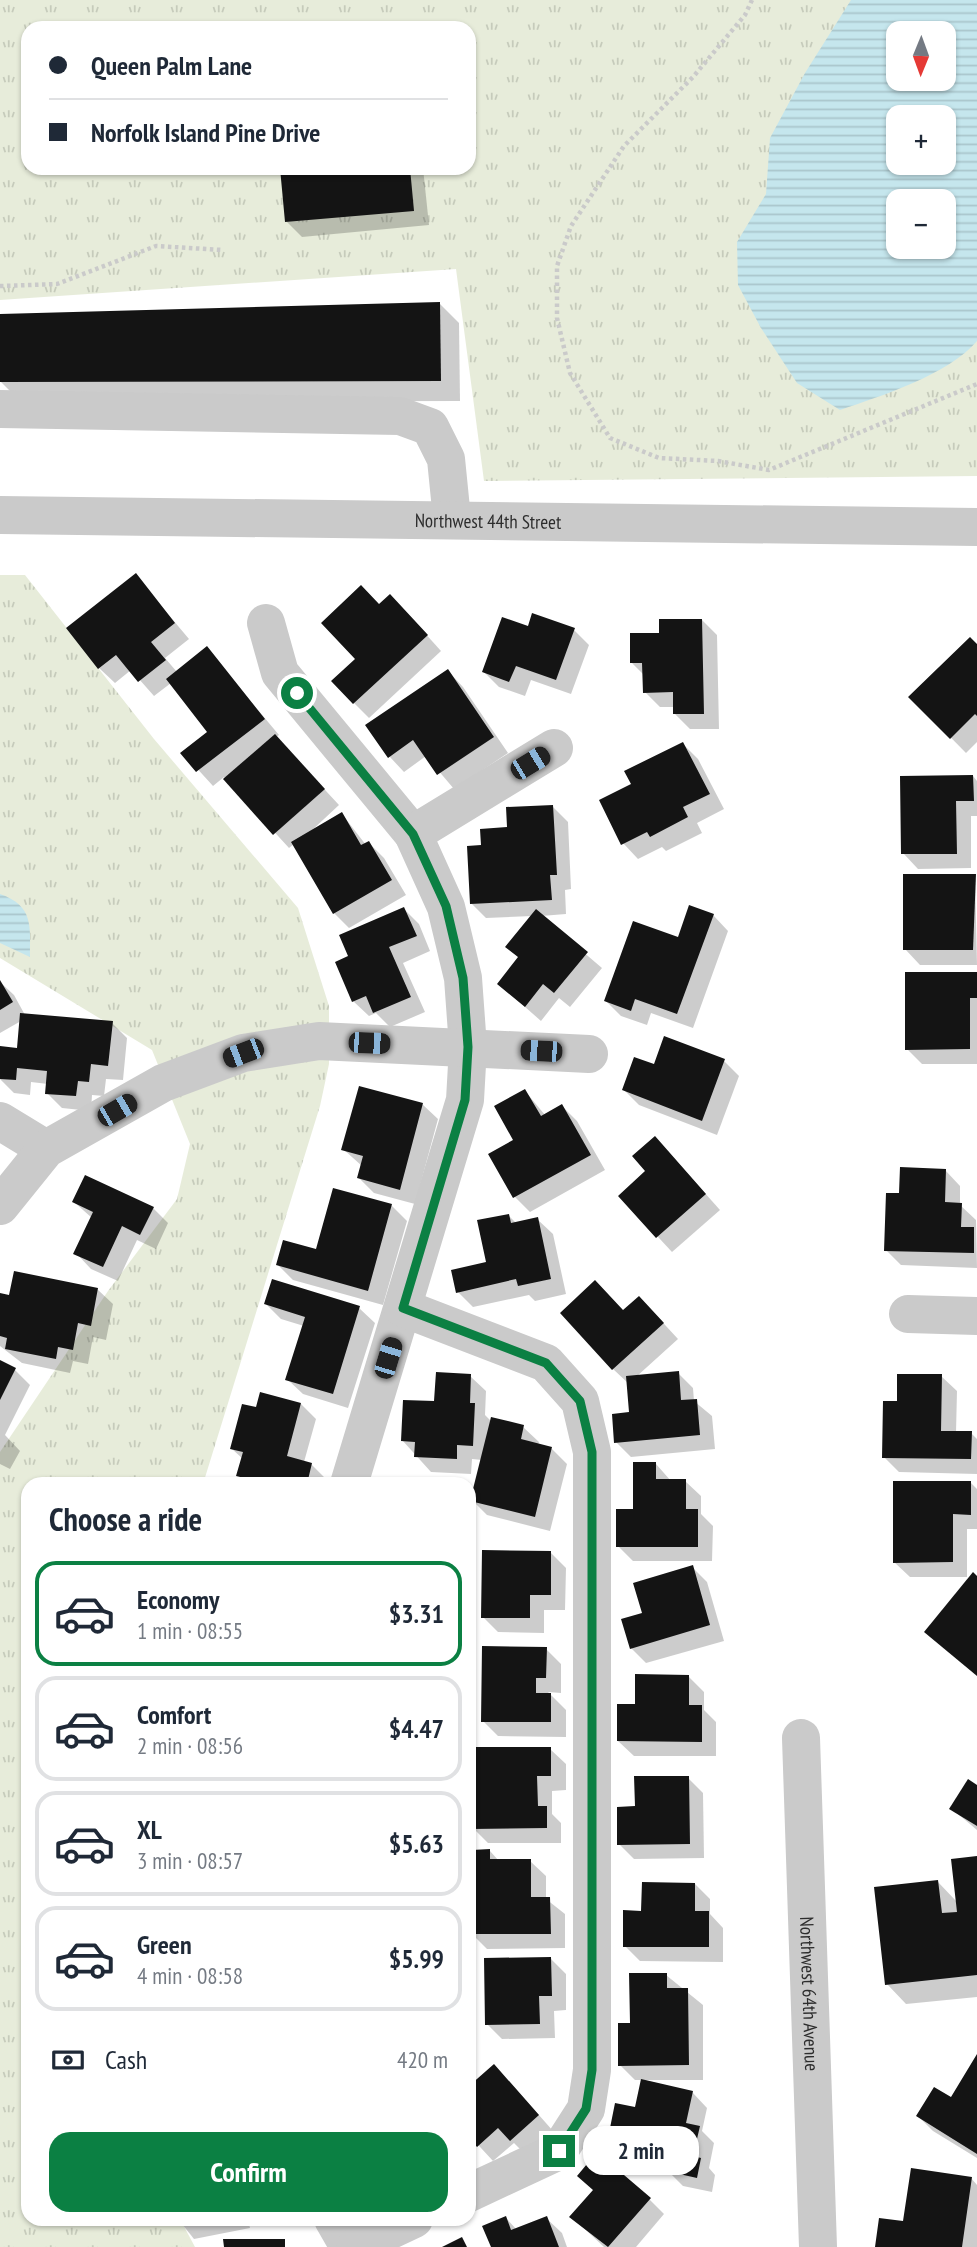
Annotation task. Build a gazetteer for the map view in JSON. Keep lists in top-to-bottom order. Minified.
{"streets":{"street":["Northwest 44th Street","Northwest 64th Avenue"]},"north":"bottom","page":{"map_buttons":["+","−"],"banner":["Queen Palm Lane","Norfolk Island Pine Drive"],"heading":"Choose a ride","list":[{"name":"Economy","note":"1 min · 08:55","value":"$3.31"},{"name":"Comfort","note":"2 min · 08:56","value":"$4.47"},{"name":"XL","note":"3 min · 08:57","value":"$5.63"},{"name":"Green","note":"4 min · 08:58","value":"$5.99"}],"pay":["Cash","420 m"],"buttons":"Confirm","bubble":"2 min"}}
